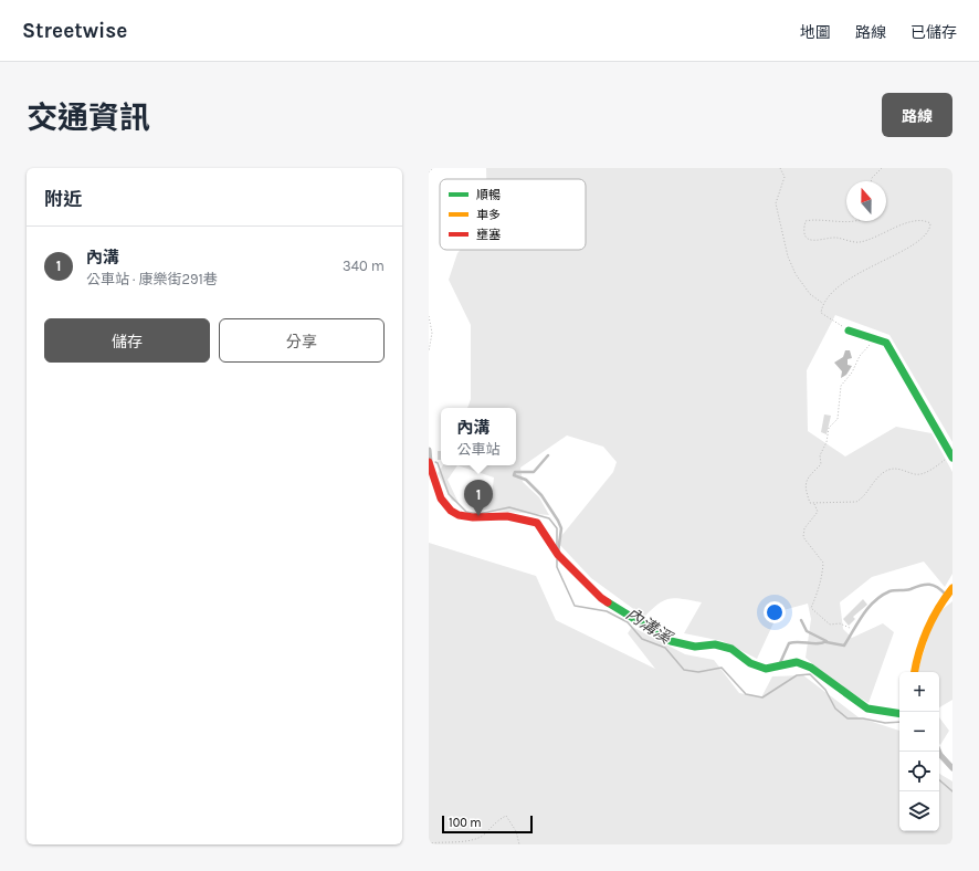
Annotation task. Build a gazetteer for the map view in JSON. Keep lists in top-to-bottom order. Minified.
{"water":["內溝溪"],"legend":["順暢","車多","壅塞"],"scale_bar":"100 m","north":"top","page":{"header":"Streetwise","nav":["地圖","路線","已儲存"],"title":"交通資訊","buttons":["路線",["儲存","分享"]],"heading":"附近","list":[{"mark":"1","name":"內溝","note":"公車站 · 康樂街291巷","value":"340 m"}],"popup":["內溝","公車站"],"pins":"1","map_buttons":["+","−"],"scale":"100 m"}}
